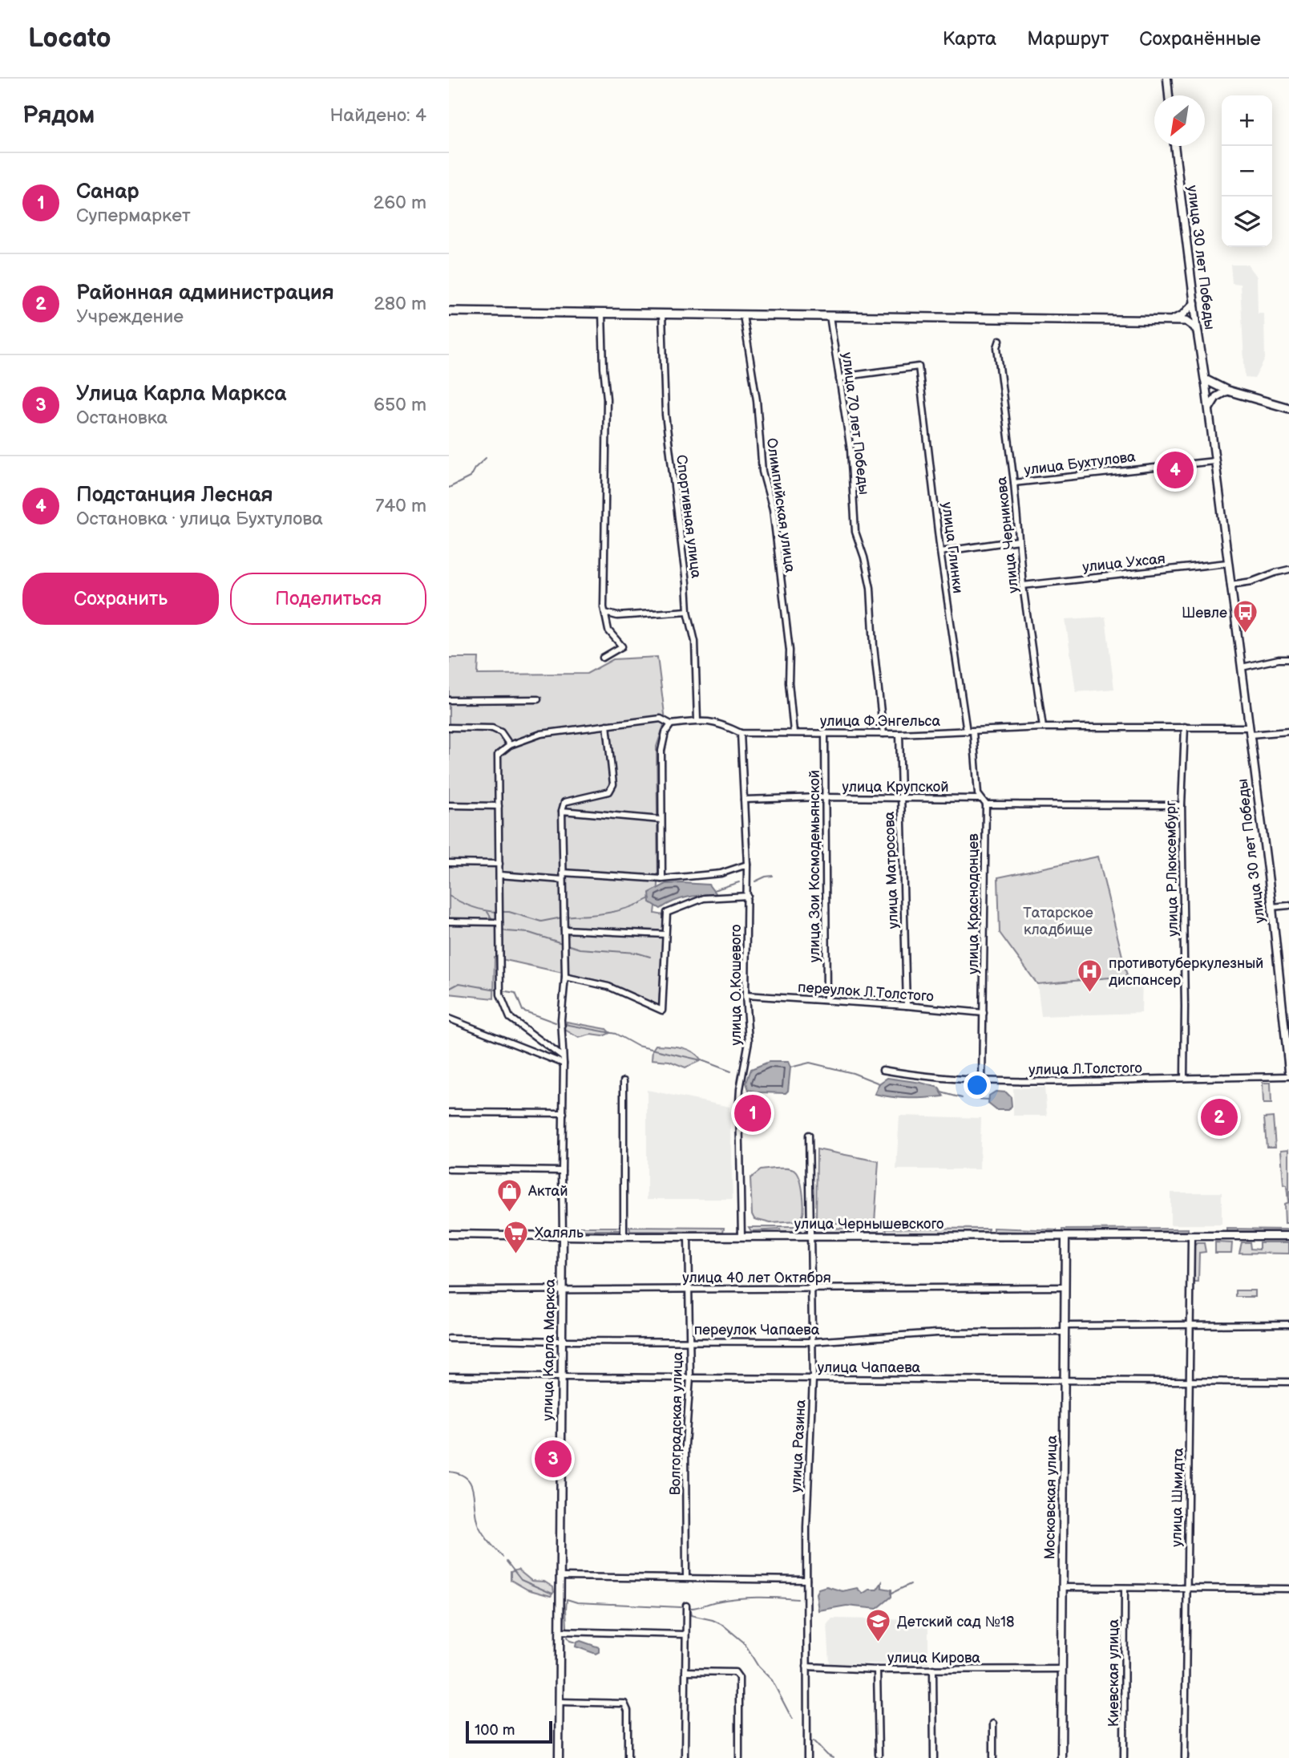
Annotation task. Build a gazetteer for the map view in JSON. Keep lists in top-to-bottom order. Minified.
{"streets":{"main road":["улица 30 лет Победы"],"street":["улица 70 лет Победы","улица Бухтулова","Олимпийская улица","Спортивная улица","улица Черникова","улица Глинки","улица Ухсая","улица Ф.Энгельса","улица Крупской","улица Зои Космодемьянской","улица Р.Люксембург","улица Матросова","улица Краснодонцев","улица О.Кошевого","переулок Л.Толстого","улица Л.Толстого","улица Чернышевского","улица 40 лет Октября","переулок Чапаева","улица Карла Маркса","улица Чапаева","Волгоградская улица","улица Разина","Московская улица","улица Шмидта","улица Кирова","Киевская улица"]},"crossings":[["улица 30 лет Победы","улица Бухтулова"],["улица 30 лет Победы","улица Ухсая"],["улица 30 лет Победы","улица Ф.Энгельса"],["улица 70 лет Победы","улица Глинки"],["улица 70 лет Победы","улица Ф.Энгельса"],["улица Бухтулова","улица Черникова"],["Олимпийская улица","улица Ф.Энгельса"],["Спортивная улица","улица Ф.Энгельса"],["улица Черникова","улица Ухсая"],["улица Черникова","улица Ф.Энгельса"],["улица Глинки","улица Ф.Энгельса"],["улица Ф.Энгельса","улица Зои Космодемьянской"],["улица Ф.Энгельса","улица Р.Люксембург"],["улица Ф.Энгельса","улица Матросова"],["улица Ф.Энгельса","улица О.Кошевого"],["улица Крупской","улица Зои Космодемьянской"],["улица Крупской","улица Матросова"],["улица Крупской","улица О.Кошевого"],["улица Зои Космодемьянской","переулок Л.Толстого"],["улица Р.Люксембург","улица Л.Толстого"],["улица Матросова","переулок Л.Толстого"],["улица Краснодонцев","переулок Л.Толстого"],["улица Краснодонцев","улица Л.Толстого"],["улица О.Кошевого","переулок Л.Толстого"],["улица О.Кошевого","улица Чернышевского"],["улица Чернышевского","улица Карла Маркса"],["улица Чернышевского","Волгоградская улица"],["улица Чернышевского","улица Разина"],["улица Чернышевского","Московская улица"],["улица Чернышевского","улица Шмидта"],["улица 40 лет Октября","улица Карла Маркса"],["улица 40 лет Октября","Волгоградская улица"],["улица 40 лет Октября","улица Разина"],["улица 40 лет Октября","Московская улица"],["переулок Чапаева","улица Карла Маркса"],["переулок Чапаева","Волгоградская улица"],["переулок Чапаева","улица Разина"],["переулок Чапаева","Московская улица"],["переулок Чапаева","улица Шмидта"],["улица Карла Маркса","улица Чапаева"],["улица Чапаева","Волгоградская улица"],["улица Чапаева","улица Разина"],["улица Чапаева","Московская улица"],["улица Чапаева","улица Шмидта"],["улица Разина","улица Кирова"],["Московская улица","улица Кирова"]],"parks":["Татарское кладбище"],"places":{"bus stop":["Шевле"],"hospital":["противотуберкулезный диспансер"],"shop":["Актай"],"supermarket":["Халяль"],"school or university":["Детский сад №18"]},"scale_bar":"100 m","north":"bottom left","page":{"header":"Locato","nav":["Карта","Маршрут","Сохранённые"],"heading":["Рядом","Найдено: 4"],"map_buttons":["+","−"],"list":[{"mark":"1","name":"Санар","note":"Супермаркет","value":"260 m"},{"mark":"2","name":"Районная администрация","note":"Учреждение","value":"280 m"},{"mark":"3","name":"Улица Карла Маркса","note":"Остановка","value":"650 m"},{"mark":"4","name":"Подстанция Лесная","note":"Остановка · улица Бухтулова","value":"740 m"}],"pins":["4","1","2","3"],"buttons":["Сохранить","Поделиться"],"scale":"100 m"}}
